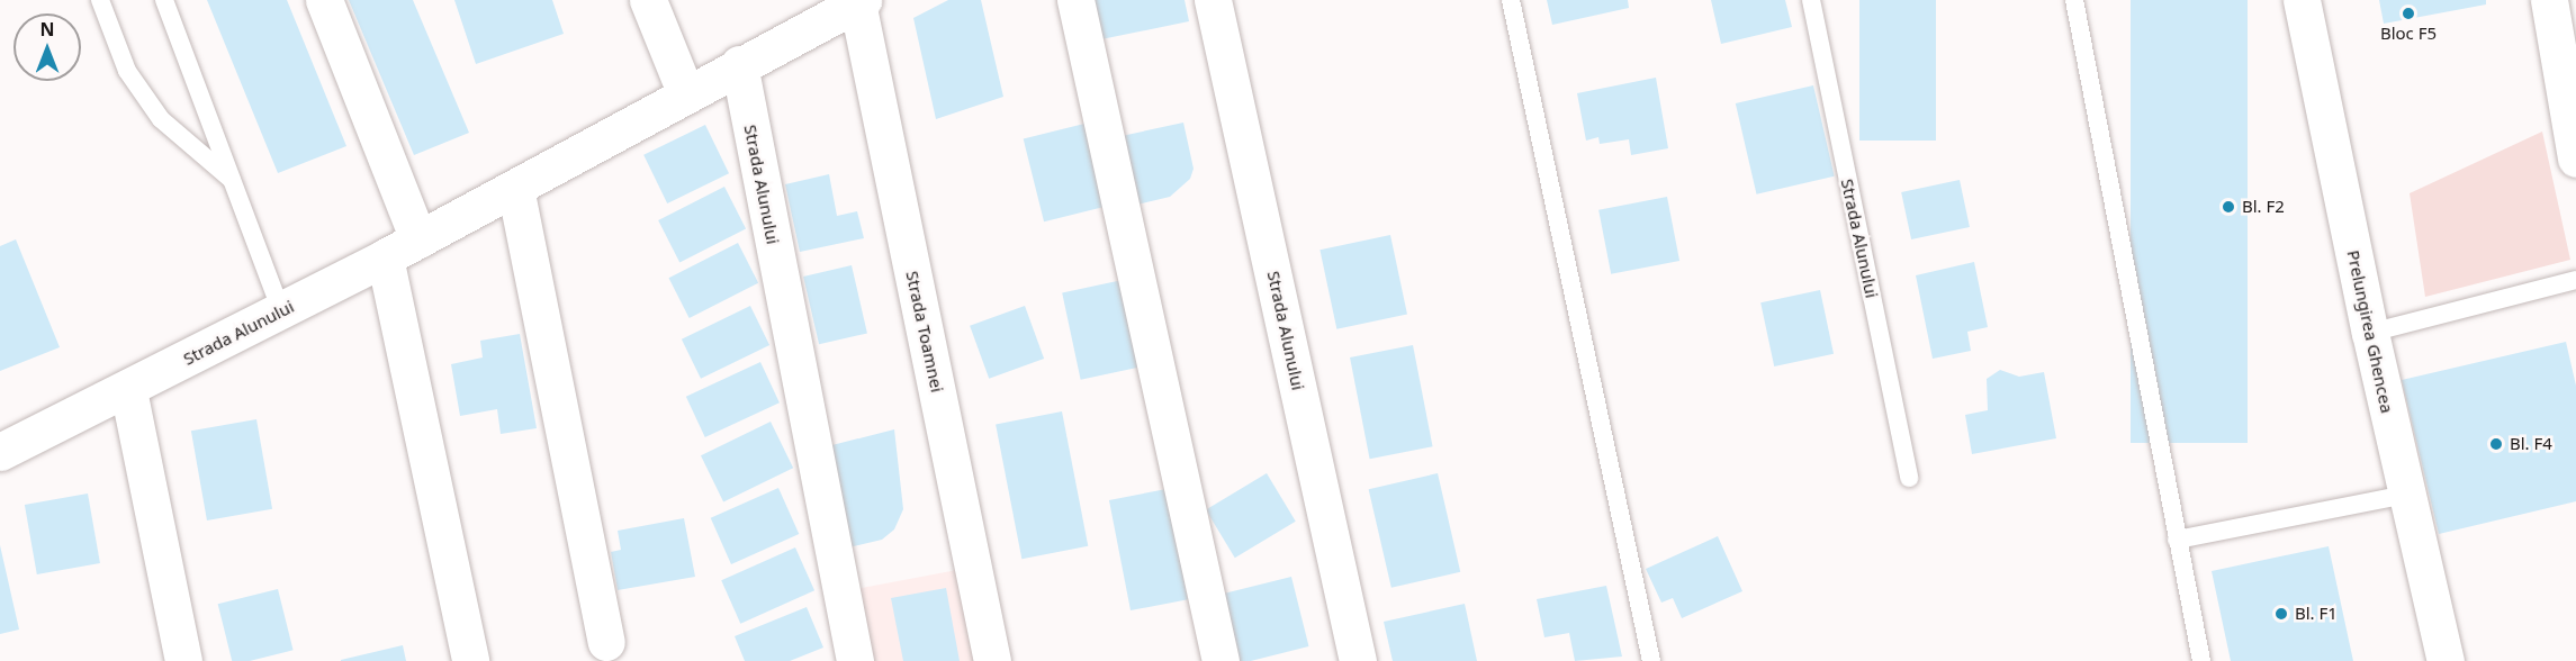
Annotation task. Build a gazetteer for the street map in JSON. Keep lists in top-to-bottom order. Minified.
{"streets":{"street":["Strada Alunului","Strada Toamnei","Prelungirea Ghencea"]},"crossings":[["Strada Alunului","Strada Toamnei"]],"places":["Bloc F5","Bl. F2","Bl. F4","Bl. F1"],"north":"top"}
